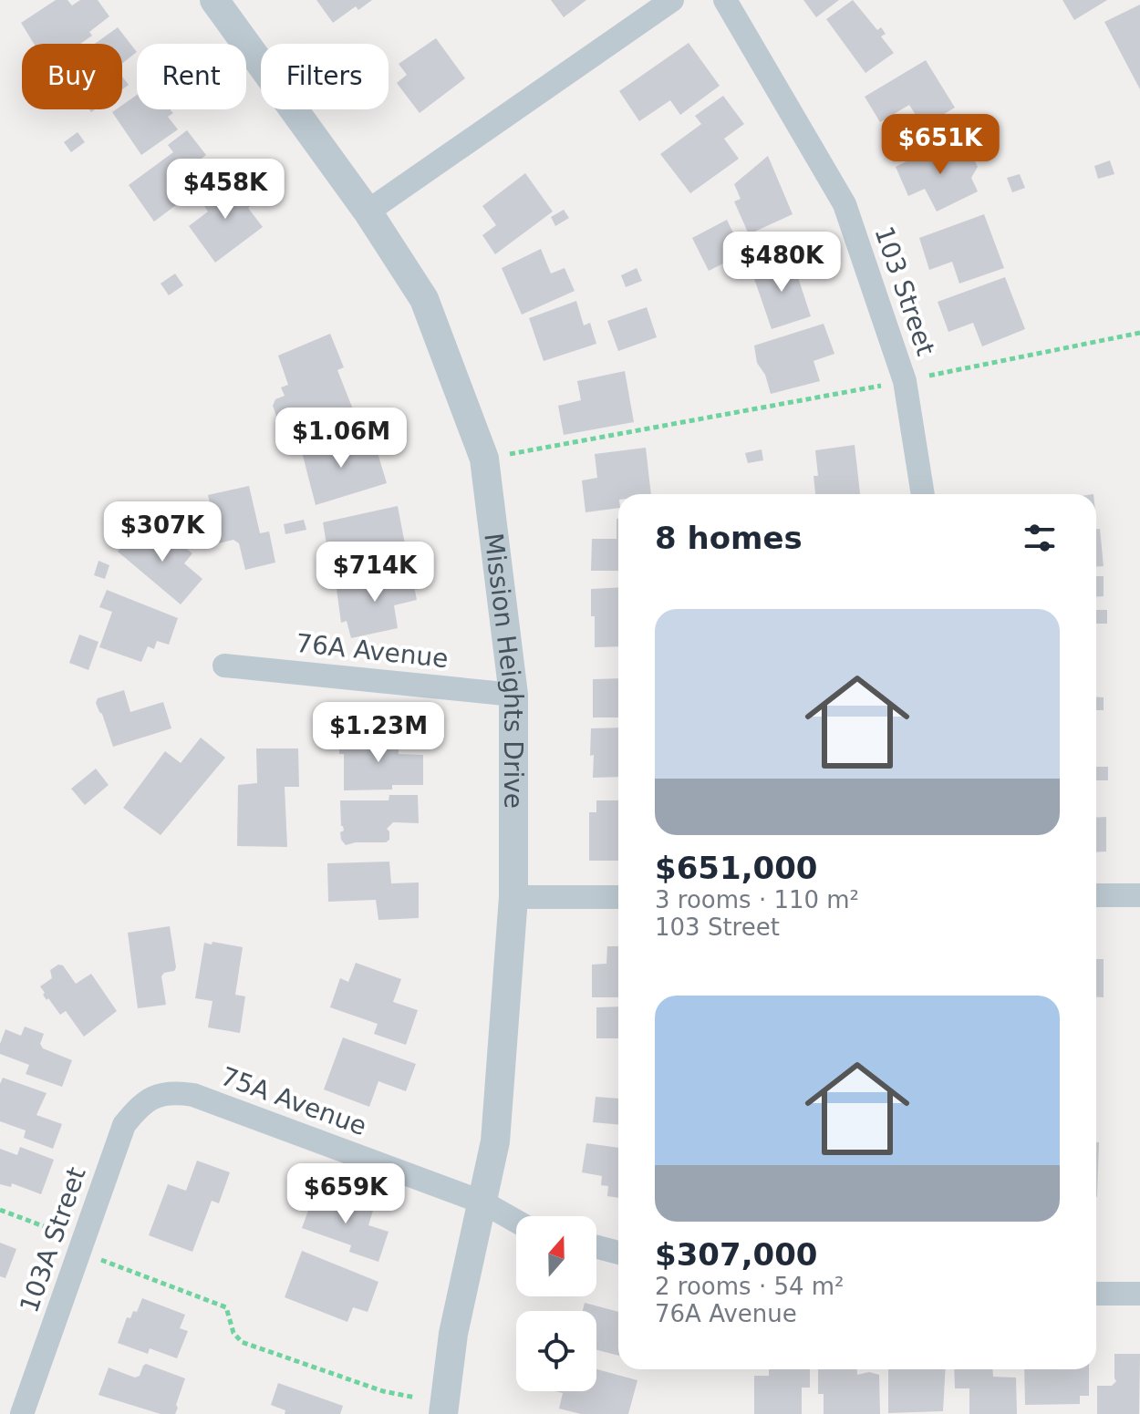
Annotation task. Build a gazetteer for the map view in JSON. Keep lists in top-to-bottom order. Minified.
{"streets":{"street":["103 Street","76A Avenue","Mission Heights Drive","75A Avenue","103A Street"]},"crossings":[["76A Avenue","Mission Heights Drive"],["Mission Heights Drive","75A Avenue"],["75A Avenue","103A Street"]],"north":"top","page":{"chip":["Buy","Rent","Filters"],"price":["$651K","$458K","$480K","$1.06M","$307K","$714K","$1.23M","$659K"],"heading":"8 homes","list":[{"name":"$651,000","note":"3 rooms · 110 m² · 103 Street"},{"name":"$307,000","note":"2 rooms · 54 m² · 76A Avenue"}]}}
